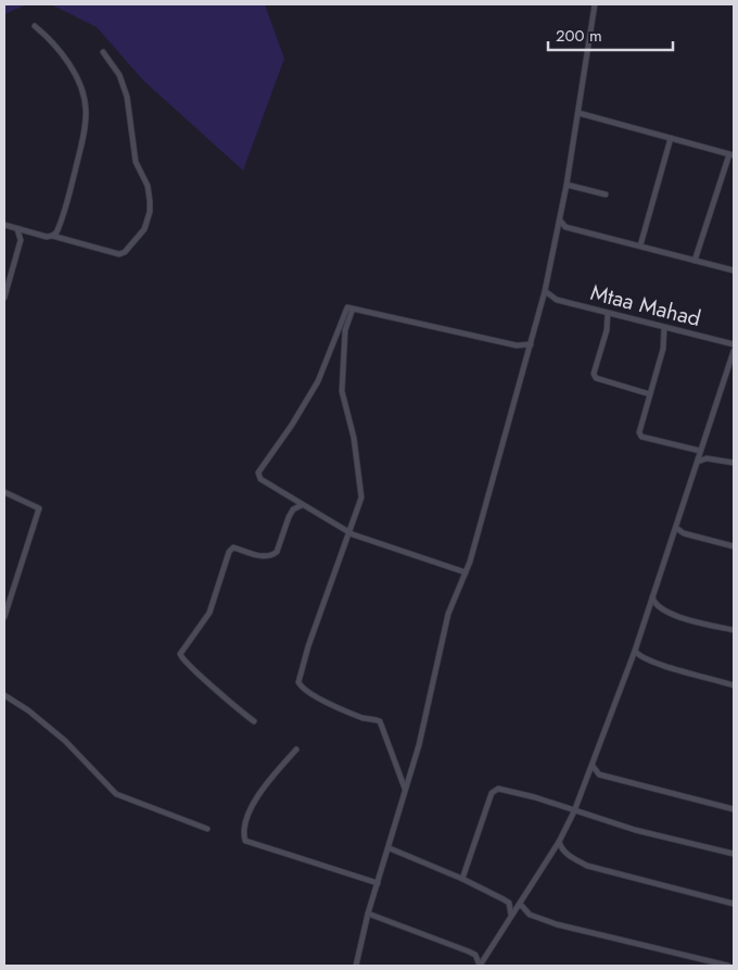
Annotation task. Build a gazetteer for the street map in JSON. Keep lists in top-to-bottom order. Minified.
{"streets":{"street":["Mtaa Mahad"]},"scale_bar":"200 m"}
